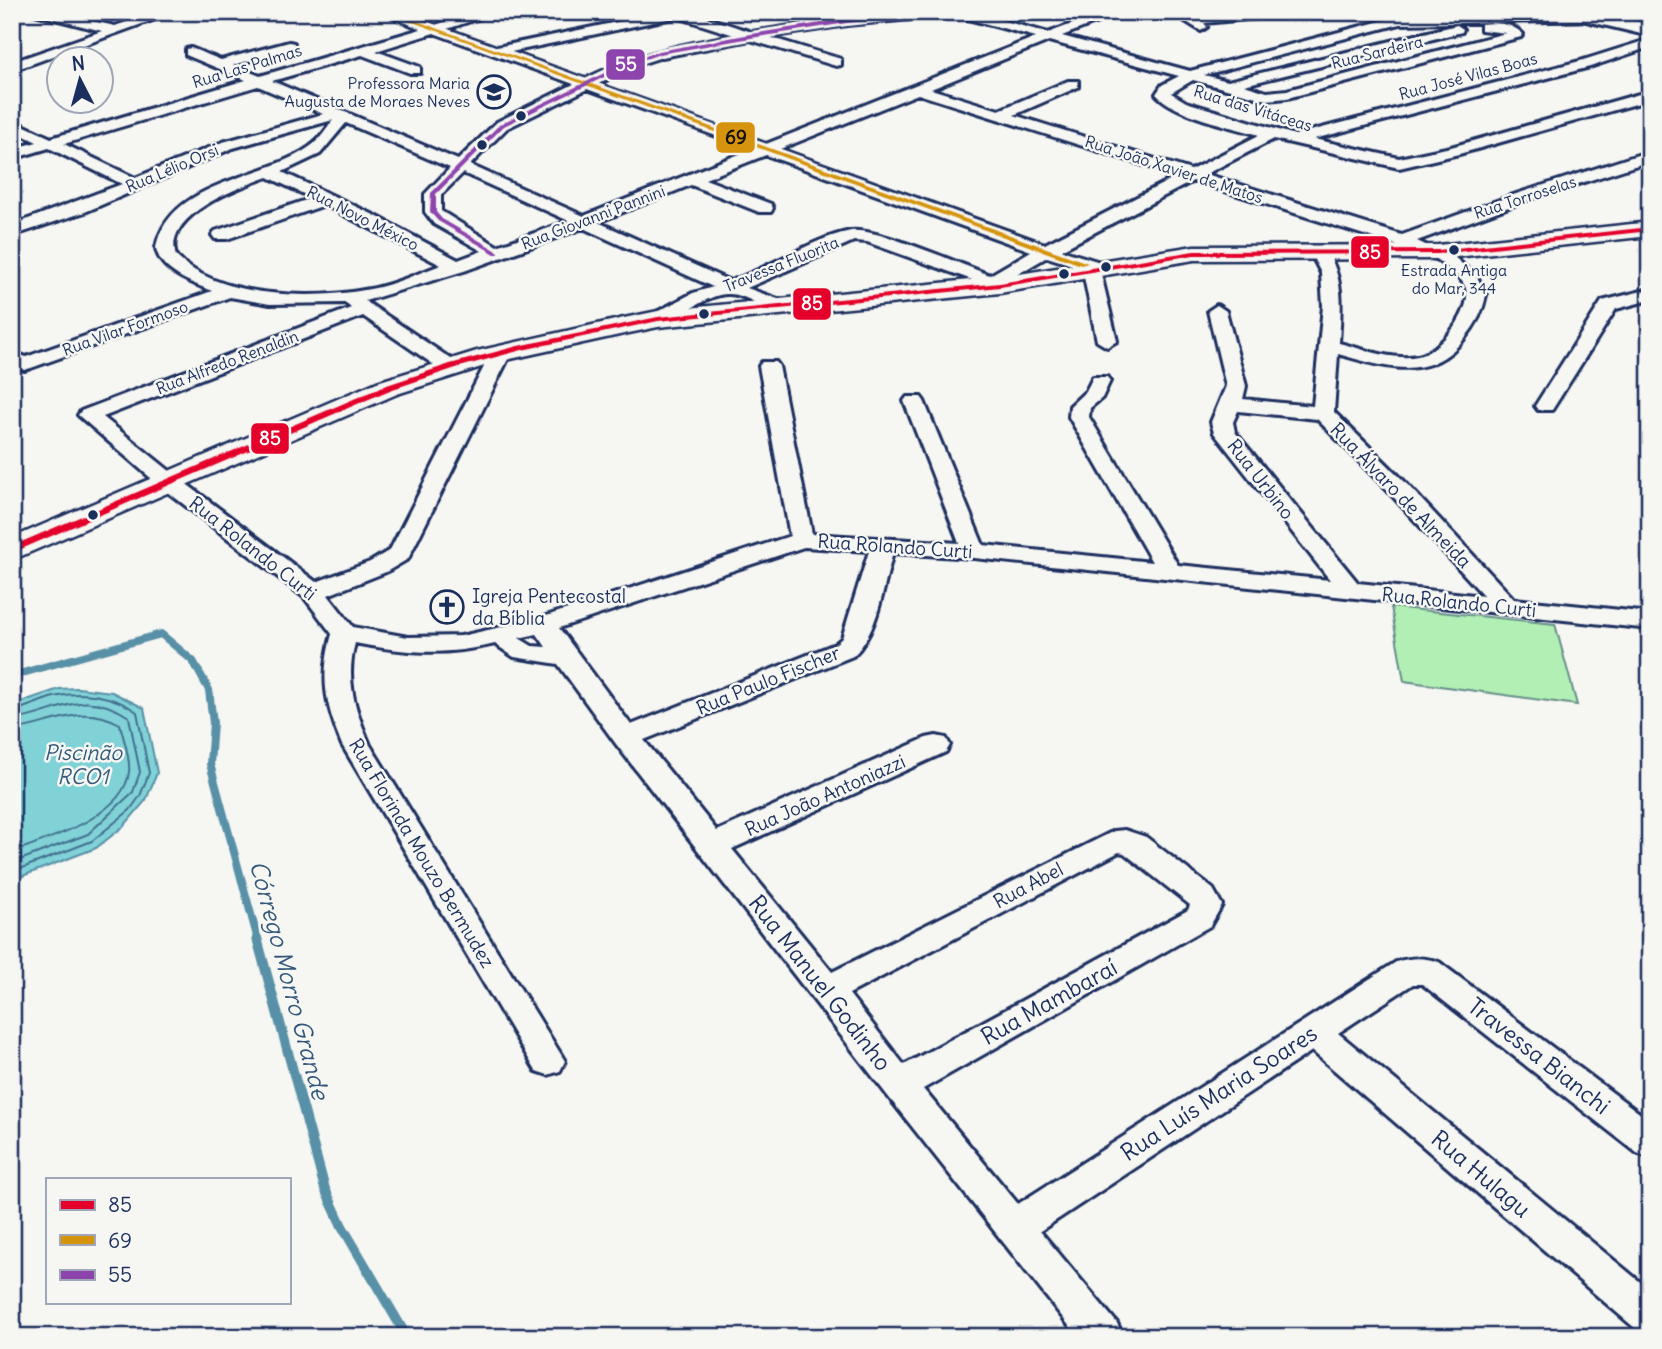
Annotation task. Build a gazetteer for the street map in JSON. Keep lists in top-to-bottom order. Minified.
{"streets":{"street":["Rua Sardeira","Rua Las Palmas","Rua José Vilas Boas","Rua das Vitáceas","Rua Lélio Orsi","Rua João Xavier de Matos","Rua Torroselas","Rua Giovanni Pannini","Rua Novo México","Travessa Fluorita","Rua Vilar Formoso","Rua Alfredo Renaldin","Rua Urbino","Rua Álvaro de Almeida","Rua Rolando Curti","Rua Paulo Fischer","Rua João Antoniazzi","Rua Florinda Mouzo Bermudez","Rua Abel","Rua Manuel Godinho","Rua Mambaraí","Travessa Bianchi","Rua Luís Maria Soares","Rua Hulagu"]},"crossings":[["Rua Sardeira","Rua das Vitáceas"],["Rua José Vilas Boas","Rua das Vitáceas"],["Rua Lélio Orsi","Rua Giovanni Pannini"],["Rua João Xavier de Matos","Rua Torroselas"],["Rua João Xavier de Matos","Rua Giovanni Pannini"],["Rua Giovanni Pannini","Rua Novo México"],["Rua Giovanni Pannini","Rua Vilar Formoso"],["Rua Giovanni Pannini","Rua Alfredo Renaldin"],["Rua Alfredo Renaldin","Rua Rolando Curti"],["Rua Urbino","Rua Álvaro de Almeida"],["Rua Urbino","Rua Rolando Curti"],["Rua Álvaro de Almeida","Rua Rolando Curti"],["Rua Rolando Curti","Rua Paulo Fischer"],["Rua Rolando Curti","Rua Florinda Mouzo Bermudez"],["Rua Rolando Curti","Rua Manuel Godinho"],["Rua Paulo Fischer","Rua Manuel Godinho"],["Rua João Antoniazzi","Rua Manuel Godinho"],["Rua Abel","Rua Manuel Godinho"],["Rua Abel","Rua Mambaraí"],["Rua Manuel Godinho","Rua Mambaraí"],["Rua Manuel Godinho","Rua Luís Maria Soares"],["Travessa Bianchi","Rua Luís Maria Soares"],["Rua Luís Maria Soares","Rua Hulagu"]],"water":["Piscinão RCO1","Córrego Morro Grande"],"places":{"school or university":["Professora Maria Augusta de Moraes Neves"],"other":["Estrada Antiga do Mar, 344"],"church":["Igreja Pentecostal da Bíblia"]},"lines":["transit line 69","transit line 55","transit line 85"],"legend":["85","69","55"],"north":"top"}
